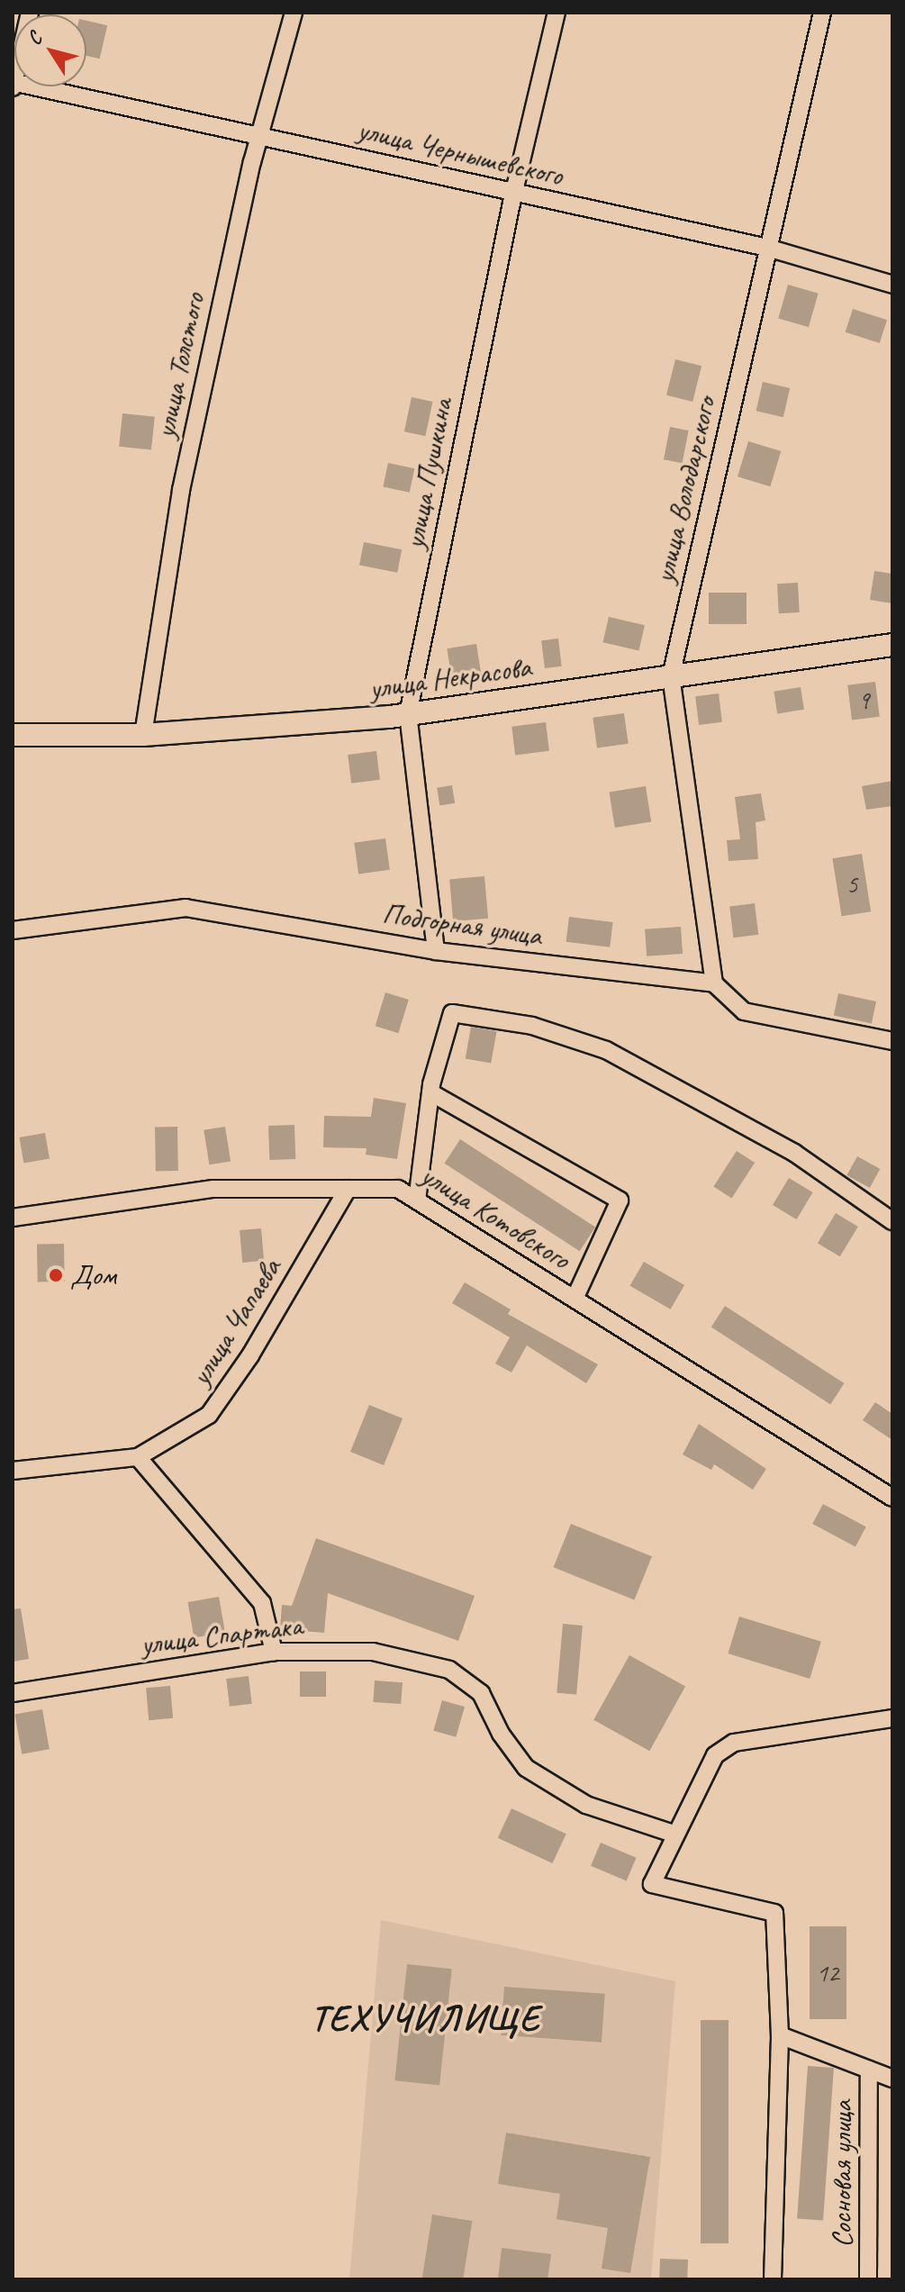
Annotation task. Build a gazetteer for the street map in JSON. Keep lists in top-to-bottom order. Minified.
{"streets":{"main road":["улица Некрасова"],"street":["улица Чернышевского","улица Толстого","улица Пушкина","улица Володарского","Подгорная улица","улица Котовского","улица Чапаева","улица Спартака","Сосновая улица"]},"crossings":[["улица Чернышевского","улица Толстого"],["улица Чернышевского","улица Пушкина"],["улица Чернышевского","улица Володарского"],["улица Толстого","улица Некрасова"],["улица Пушкина","улица Некрасова"],["улица Пушкина","Подгорная улица"],["улица Володарского","улица Некрасова"],["улица Володарского","Подгорная улица"],["улица Котовского","улица Чапаева"]],"districts":["ТЕХУЧИЛИЩЕ"],"places":["Дом"],"house_numbers":["9","5","12"],"north":"top left"}
